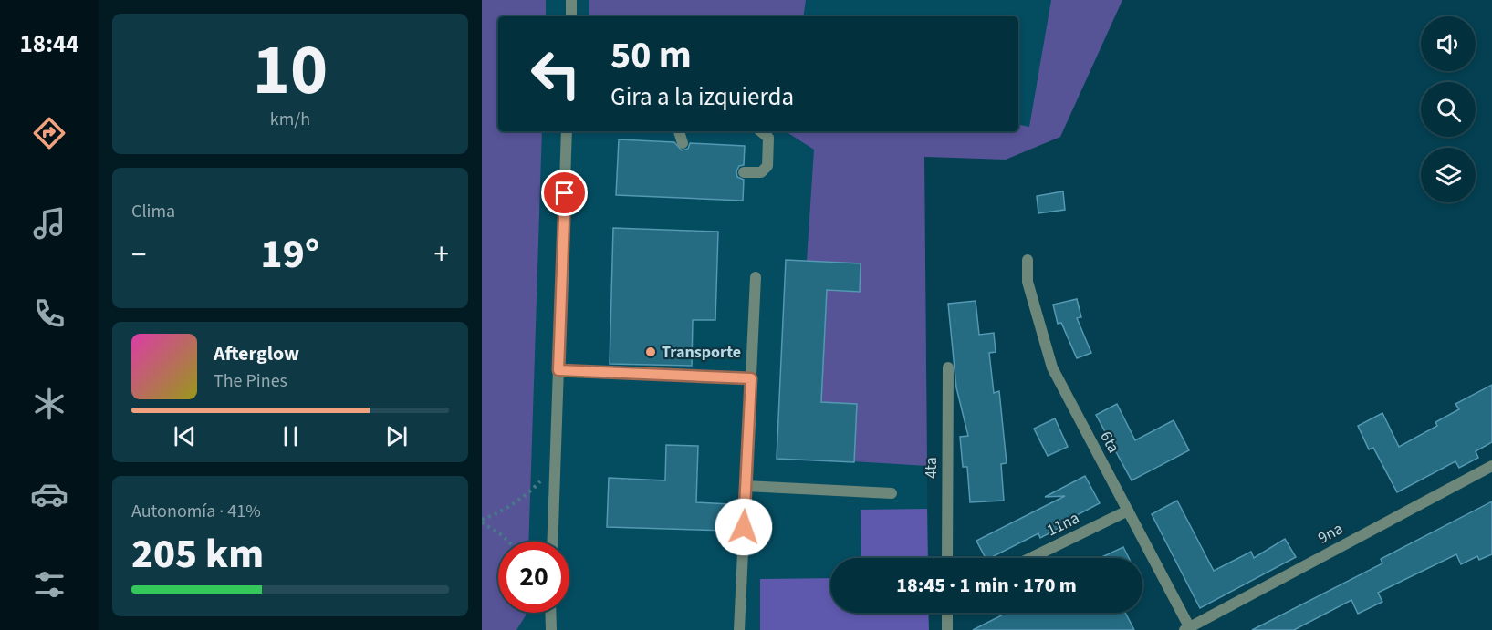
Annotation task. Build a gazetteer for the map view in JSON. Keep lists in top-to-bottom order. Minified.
{"streets":{"street":["6ta","4ta","11na","9na"]},"crossings":[["6ta","11na"],["6ta","9na"]],"places":["Transporte"],"page":{"tabs":"18:44","tile":[["10","km/h"],"Clima",["Autonomía · 41%","205 km"]],"turn":["50 m","Gira a la izquierda"],"heat":["−","19°","+"],"song":["Afterglow","The Pines"],"limit":"20","trip":"18:45 · 1 min · 170 m"}}
